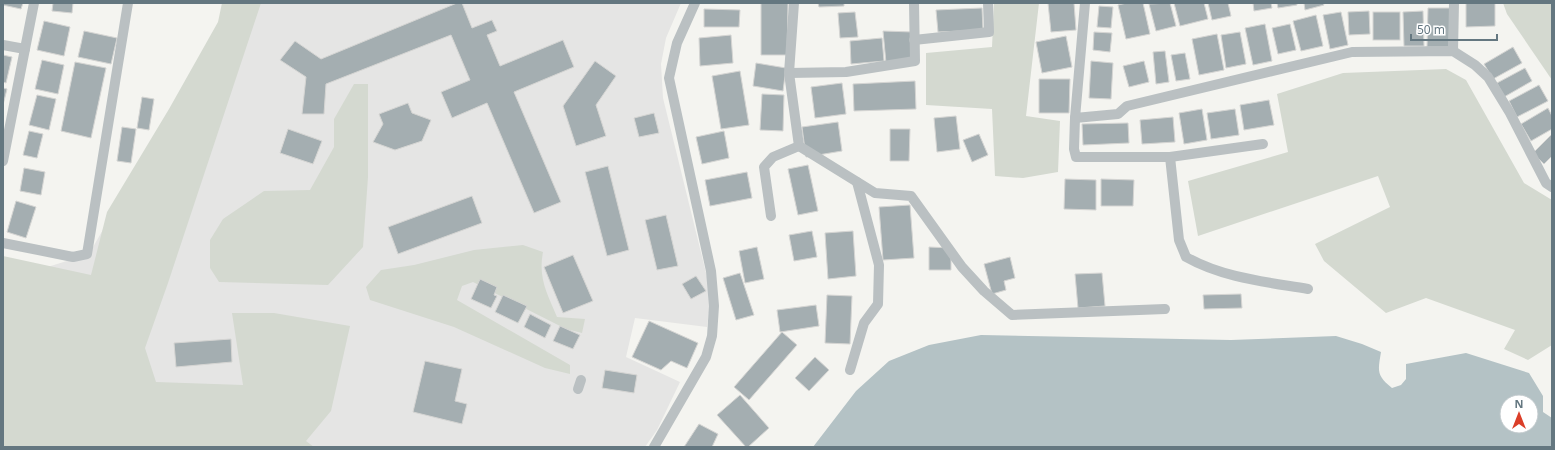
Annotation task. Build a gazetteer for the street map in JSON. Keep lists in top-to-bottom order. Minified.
{"scale_bar":"50 m","north":"top"}
